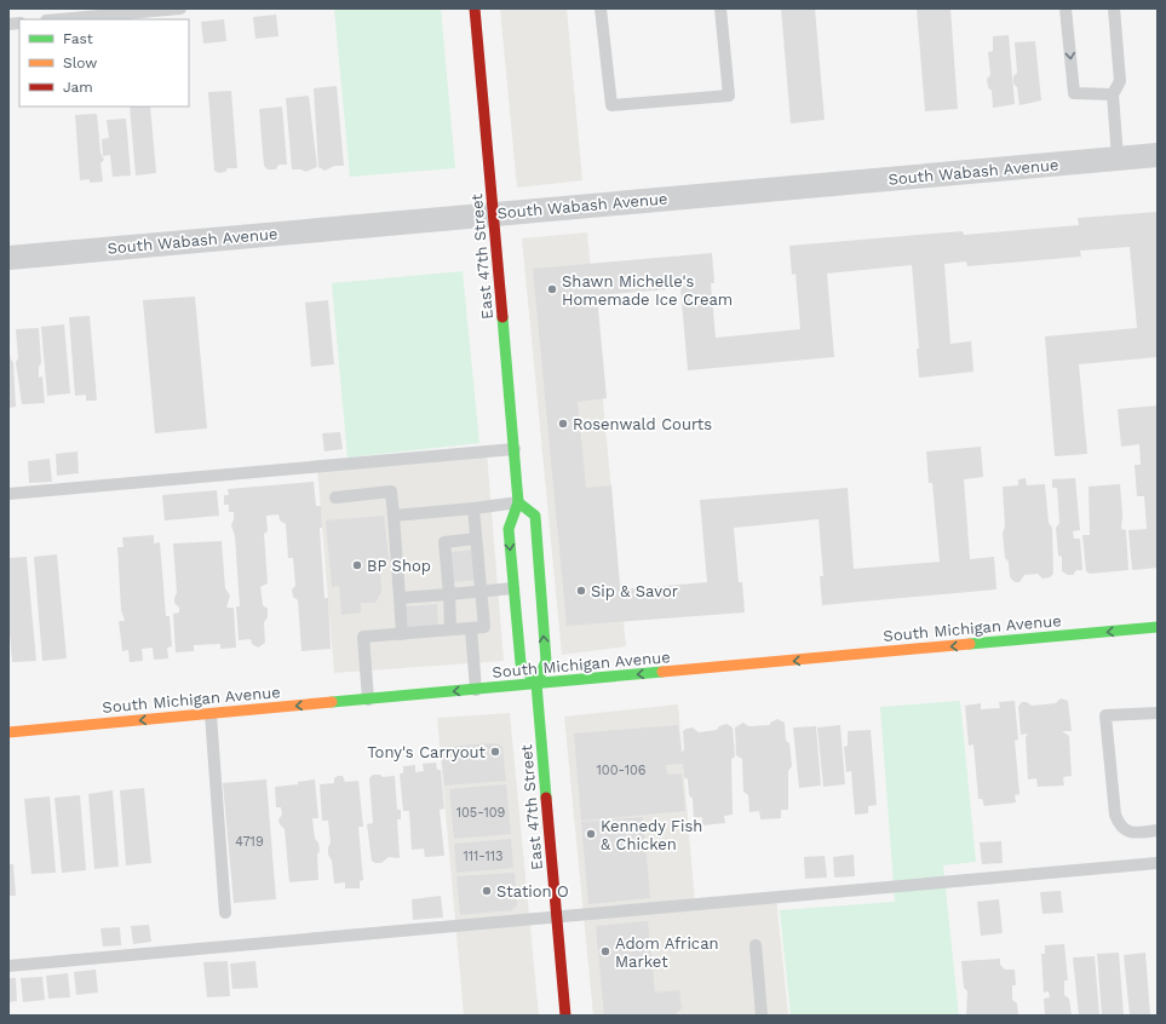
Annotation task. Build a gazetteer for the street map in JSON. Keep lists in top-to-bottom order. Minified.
{"streets":{"main road":["East 47th Street","South Michigan Avenue"],"street":["South Wabash Avenue"]},"crossings":[["South Wabash Avenue","East 47th Street"],["East 47th Street","South Michigan Avenue"]],"one_way":["South Michigan Avenue"],"places":["Shawn Michelle's Homemade Ice Cream","Rosenwald Courts","BP Shop","Sip & Savor","Tony's Carryout","Kennedy Fish & Chicken","Station O","Adom African Market"],"house_numbers":["100-106","105-109","4719","111-113"],"legend":["Fast","Slow","Jam"]}
